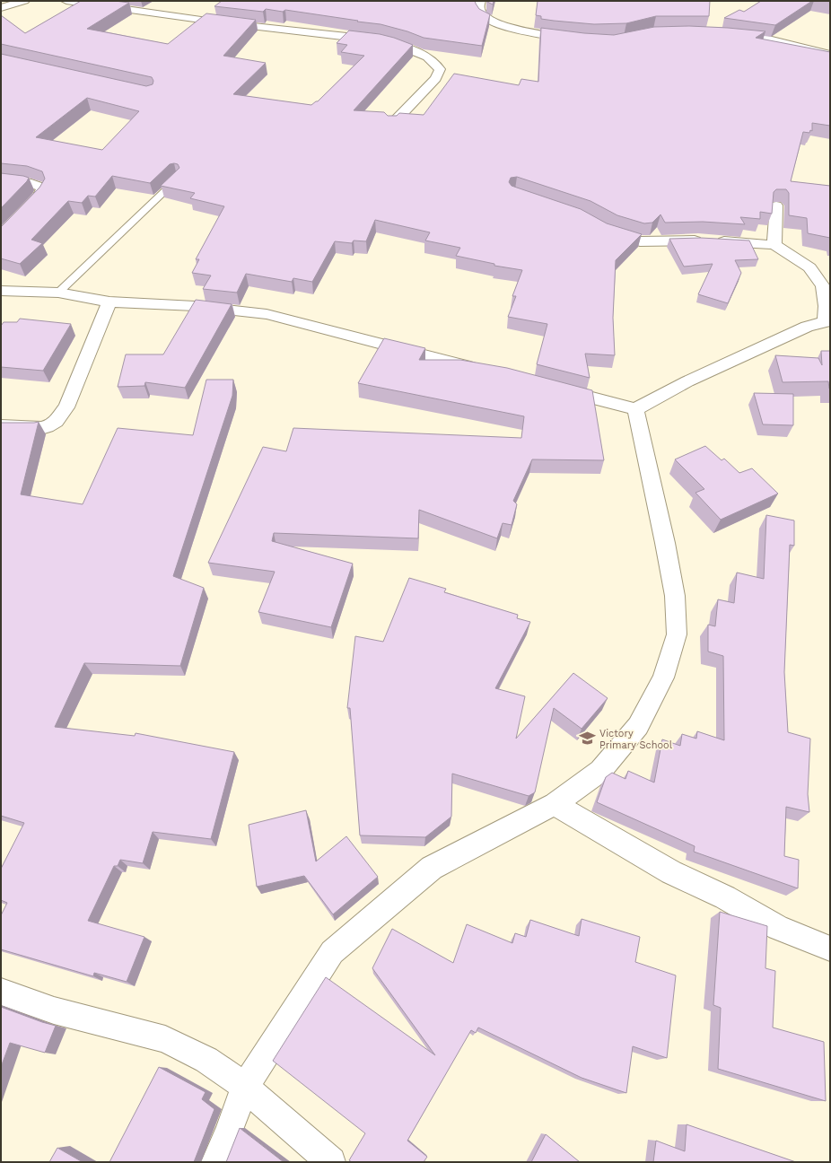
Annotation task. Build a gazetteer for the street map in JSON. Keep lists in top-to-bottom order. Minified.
{"places":{"school or university":["Victory Primary School"]}}
